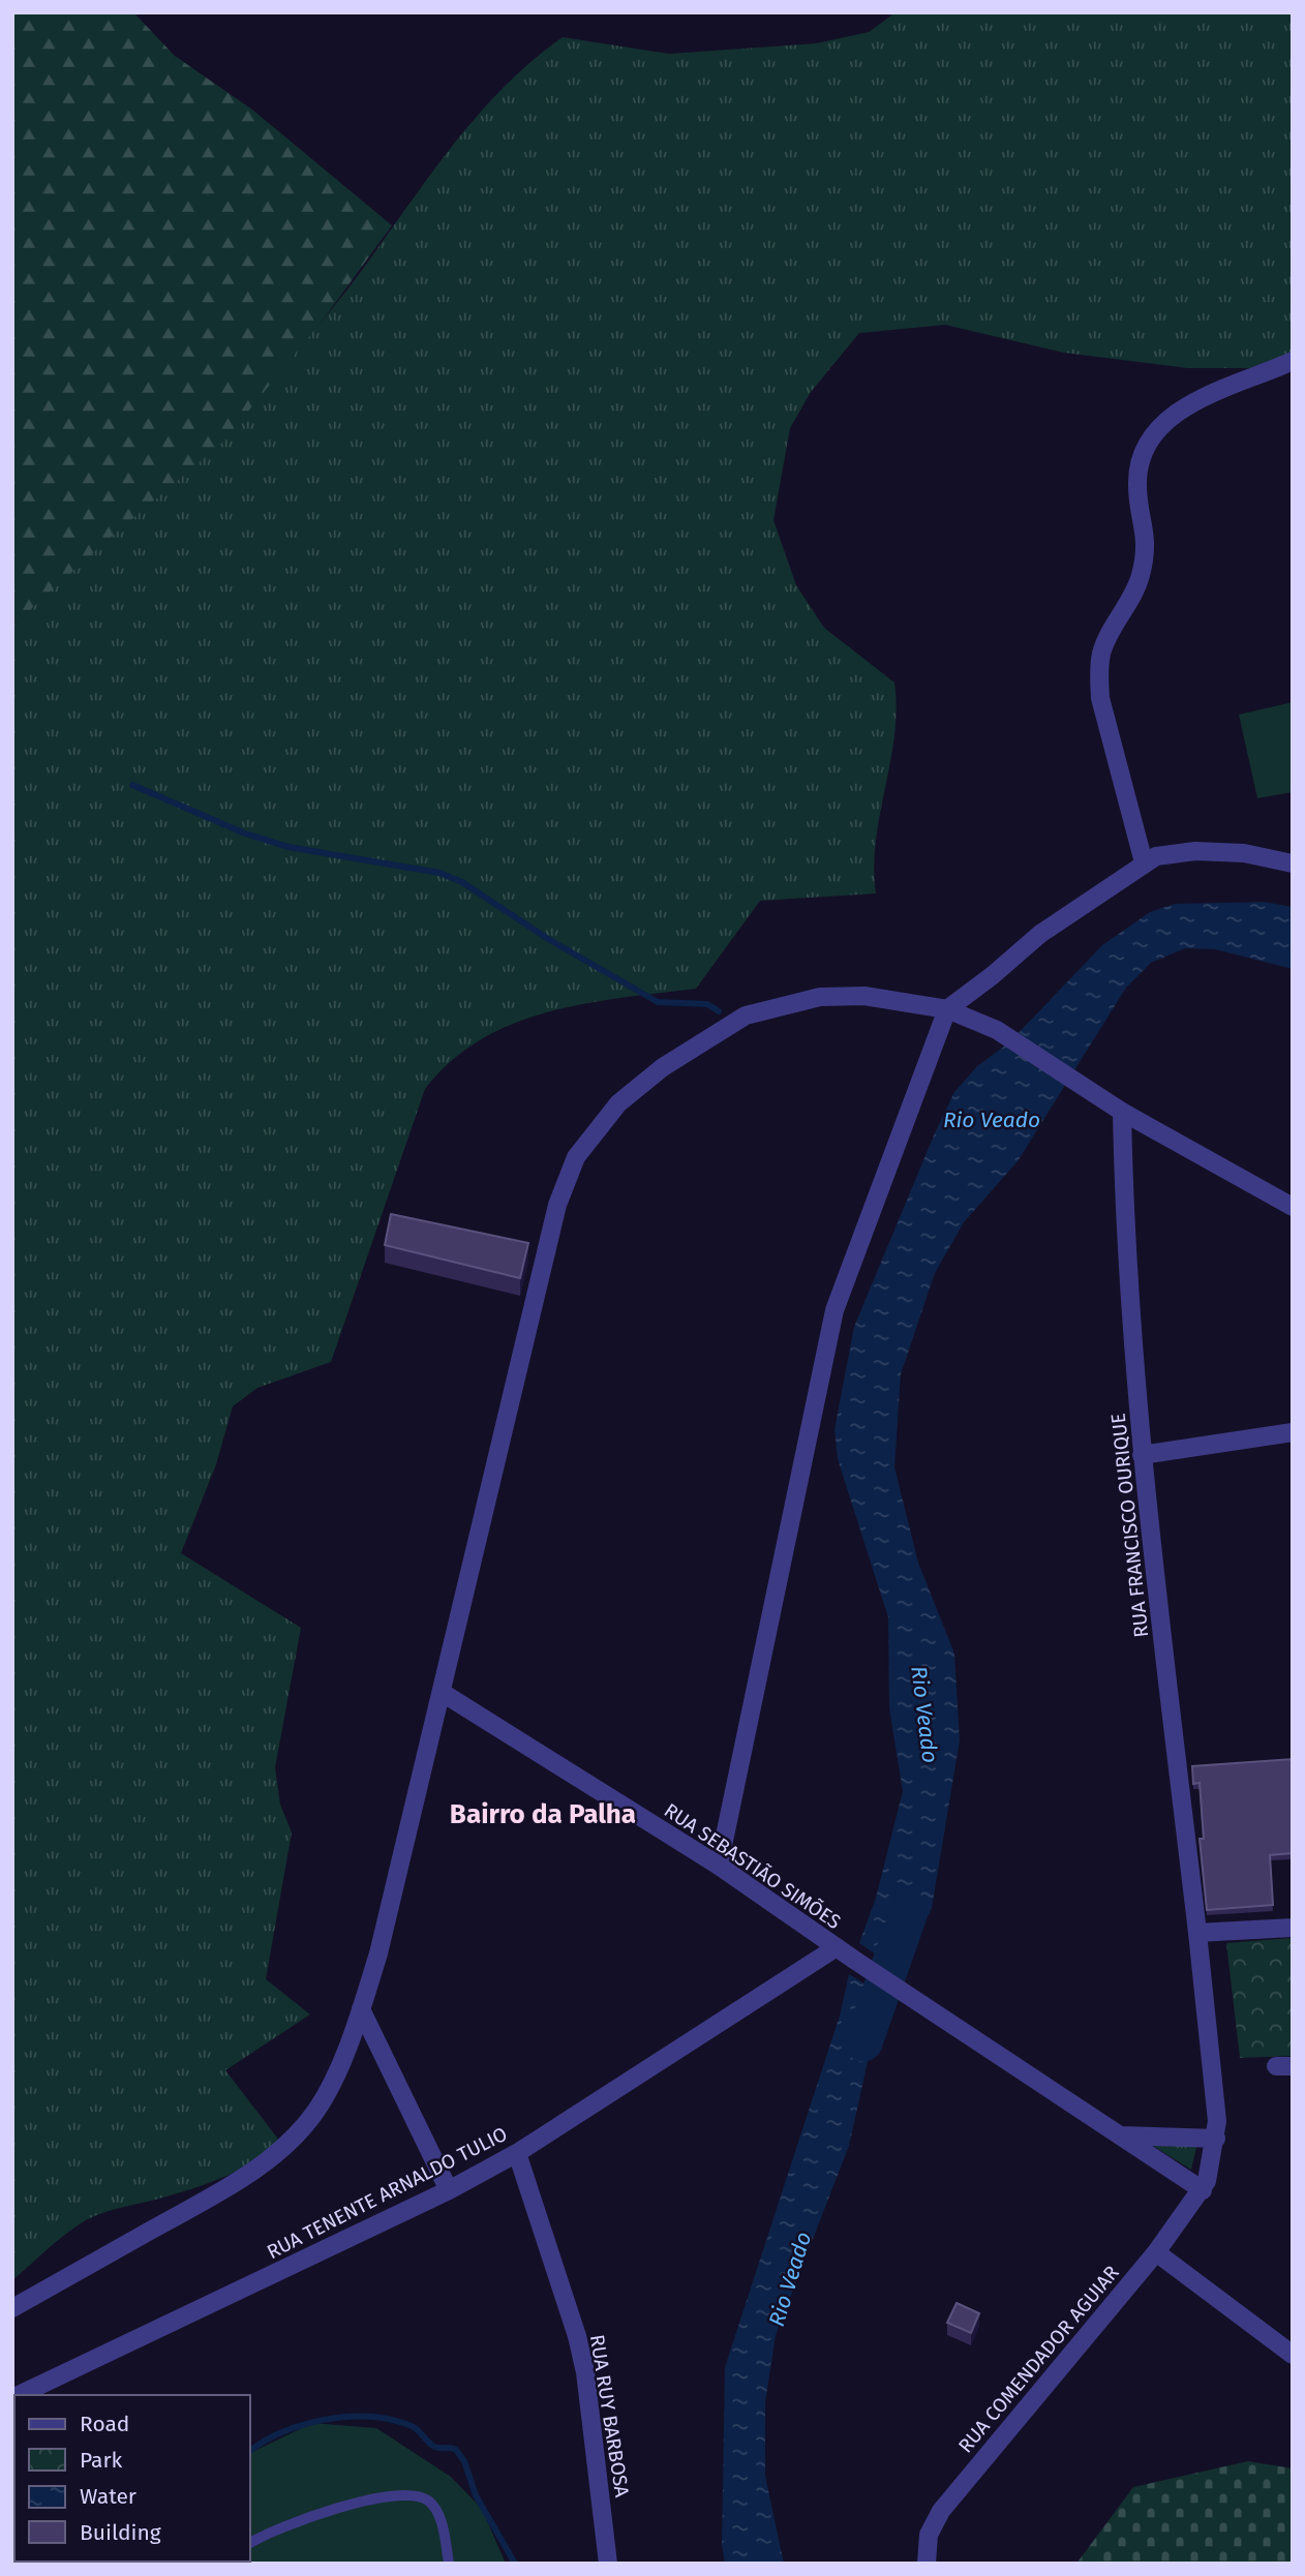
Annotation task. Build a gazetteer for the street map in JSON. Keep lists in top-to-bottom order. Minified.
{"streets":{"street":["RUA FRANCISCO OURIQUE","RUA SEBASTIÃO SIMÕES","RUA TENENTE ARNALDO TULIO","RUA COMENDADOR AGUIAR","RUA RUY BARBOSA"]},"crossings":[["RUA SEBASTIÃO SIMÕES","RUA TENENTE ARNALDO TULIO"],["RUA SEBASTIÃO SIMÕES","RUA COMENDADOR AGUIAR"],["RUA TENENTE ARNALDO TULIO","RUA RUY BARBOSA"]],"districts":["Bairro da Palha"],"water":["Rio Veado"],"legend":["Road","Park","Water","Building"]}
